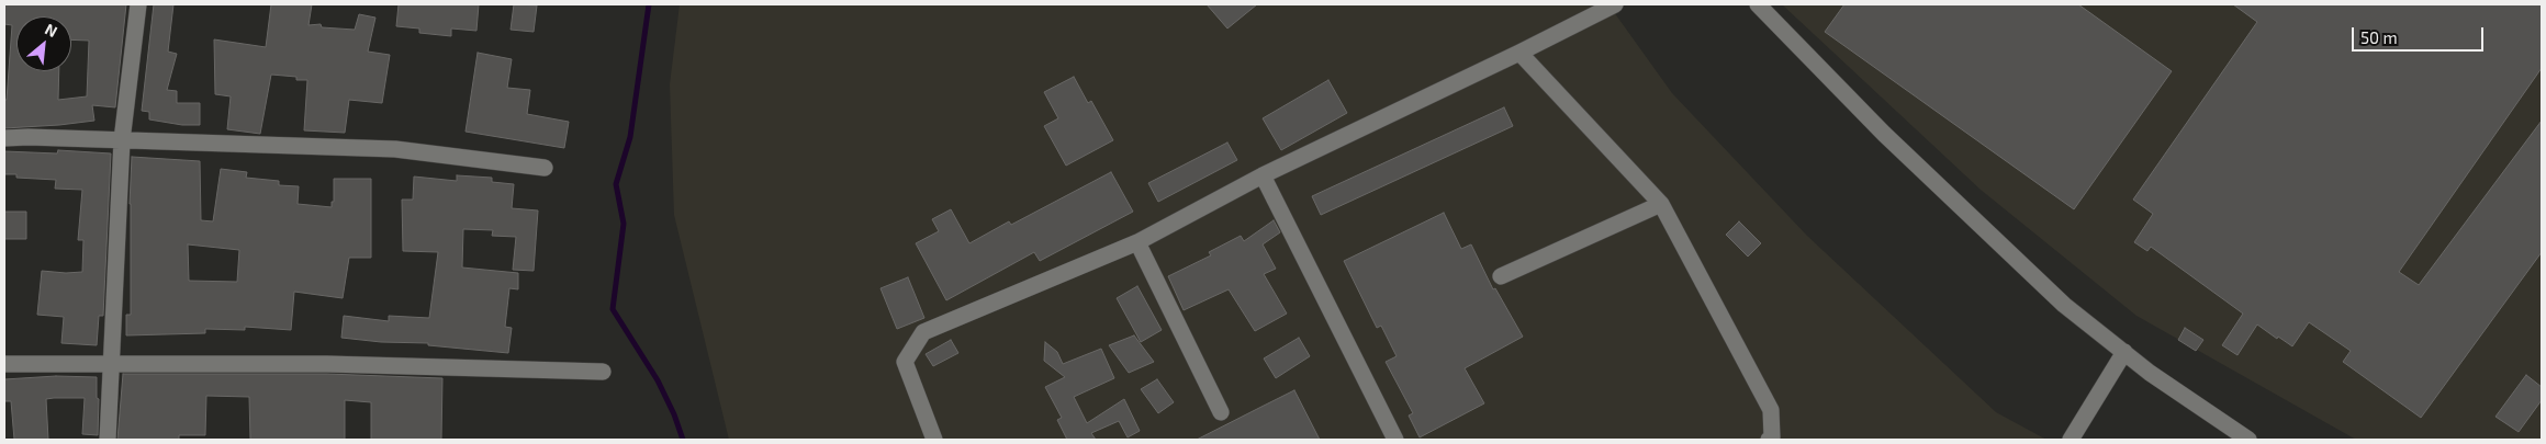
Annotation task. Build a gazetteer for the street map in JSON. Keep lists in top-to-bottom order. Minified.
{"scale_bar":"50 m","north":"top right"}
